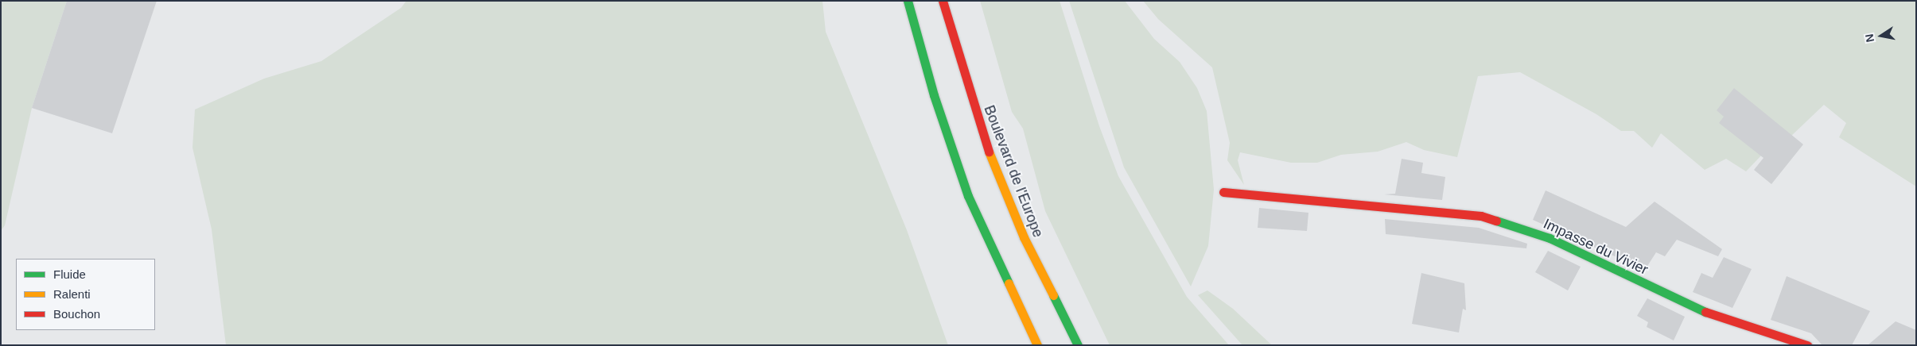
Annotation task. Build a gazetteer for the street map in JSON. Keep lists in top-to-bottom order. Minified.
{"streets":{"main road":["Boulevard de l'Europe","Impasse du Vivier"]},"legend":["Fluide","Ralenti","Bouchon"],"north":"left"}
